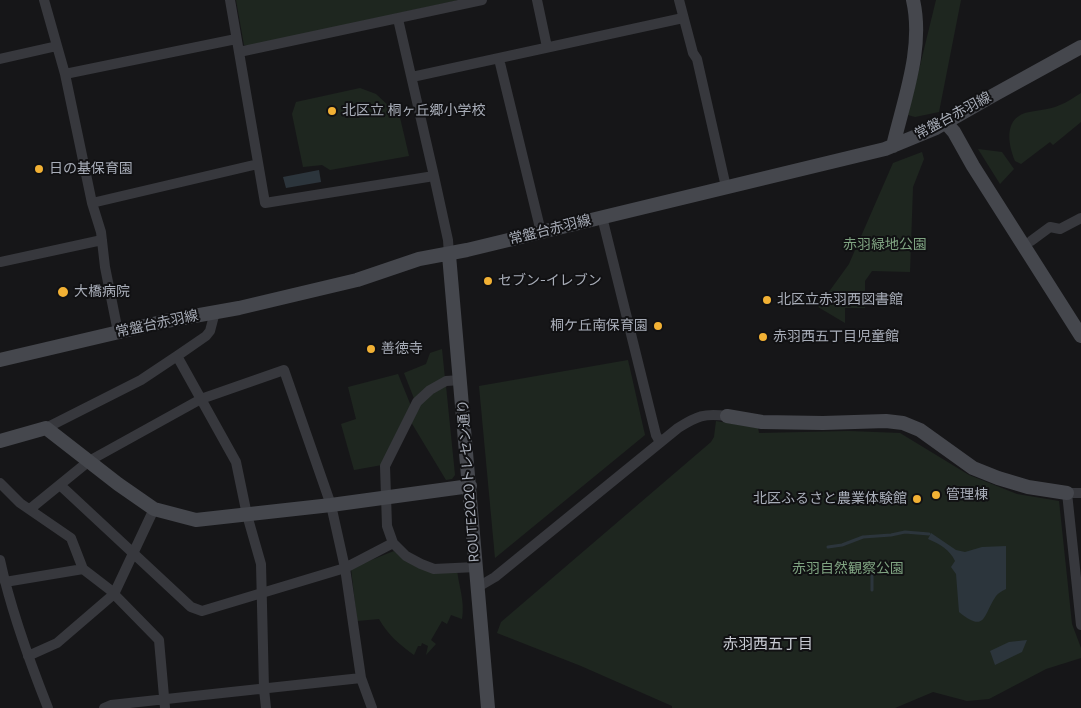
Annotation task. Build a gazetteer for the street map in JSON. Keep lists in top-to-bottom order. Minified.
{"streets":{"main road":["常盤台赤羽線","ROUTE2020トレセン通り"]},"crossings":[["常盤台赤羽線","ROUTE2020トレセン通り"]],"districts":["赤羽西五丁目"],"parks":["赤羽緑地公園","赤羽自然観察公園"],"places":["北区立 桐ヶ丘郷小学校","日の基保育園","セブン-イレブン","大橋病院","北区立赤羽西図書館","桐ケ丘南保育園","赤羽西五丁目児童館","善徳寺","管理棟","北区ふるさと農業体験館"]}
